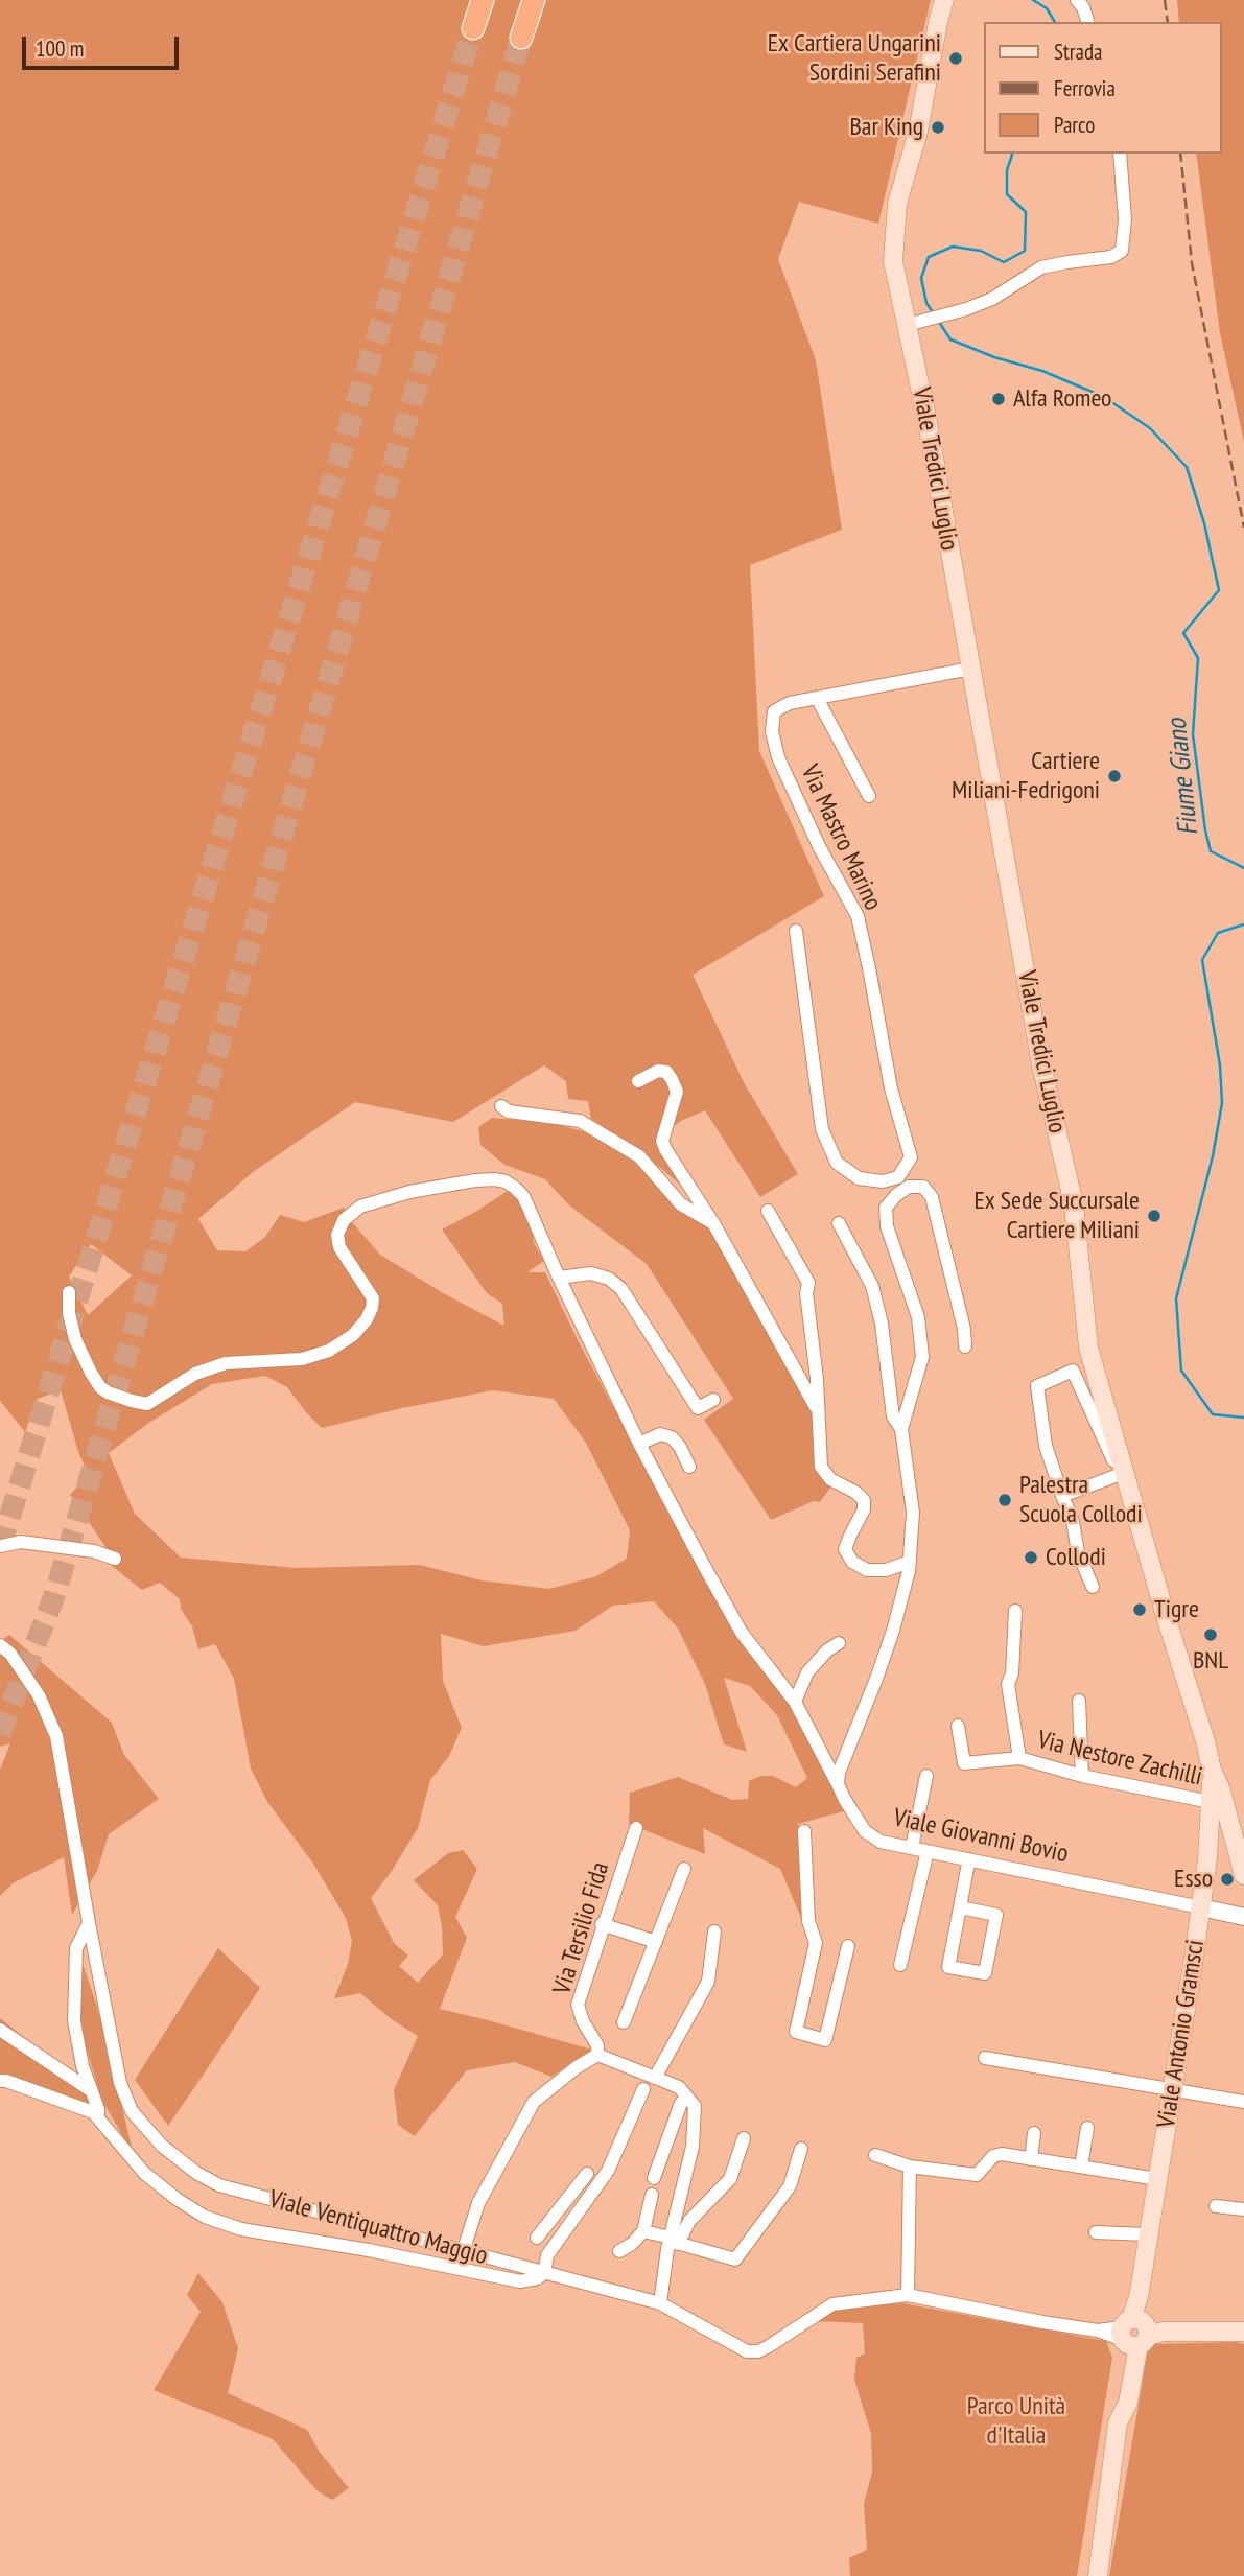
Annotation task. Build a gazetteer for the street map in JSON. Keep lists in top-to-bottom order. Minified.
{"streets":{"main road":["Viale Tredici Luglio","Viale Antonio Gramsci","Viale Ventiquattro Maggio"],"street":["Via Mastro Marino","Via Nestore Zachilli","Viale Giovanni Bovio","Via Tersilio Fida"]},"crossings":[["Viale Tredici Luglio","Via Mastro Marino"],["Viale Tredici Luglio","Viale Antonio Gramsci"],["Via Nestore Zachilli","Viale Antonio Gramsci"],["Viale Giovanni Bovio","Viale Antonio Gramsci"],["Viale Antonio Gramsci","Viale Ventiquattro Maggio"]],"water":["Fiume Giano"],"parks":["Parco Unità d'Italia"],"places":["Ex Cartiera Ungarini Sordini Serafini","Bar King","Alfa Romeo","Cartiere Miliani-Fedrigoni","Ex Sede Succursale Cartiere Miliani","Palestra Scuola Collodi","Collodi","Tigre","BNL","Esso"],"legend":["Strada","Ferrovia","Parco"],"scale_bar":"100 m"}
